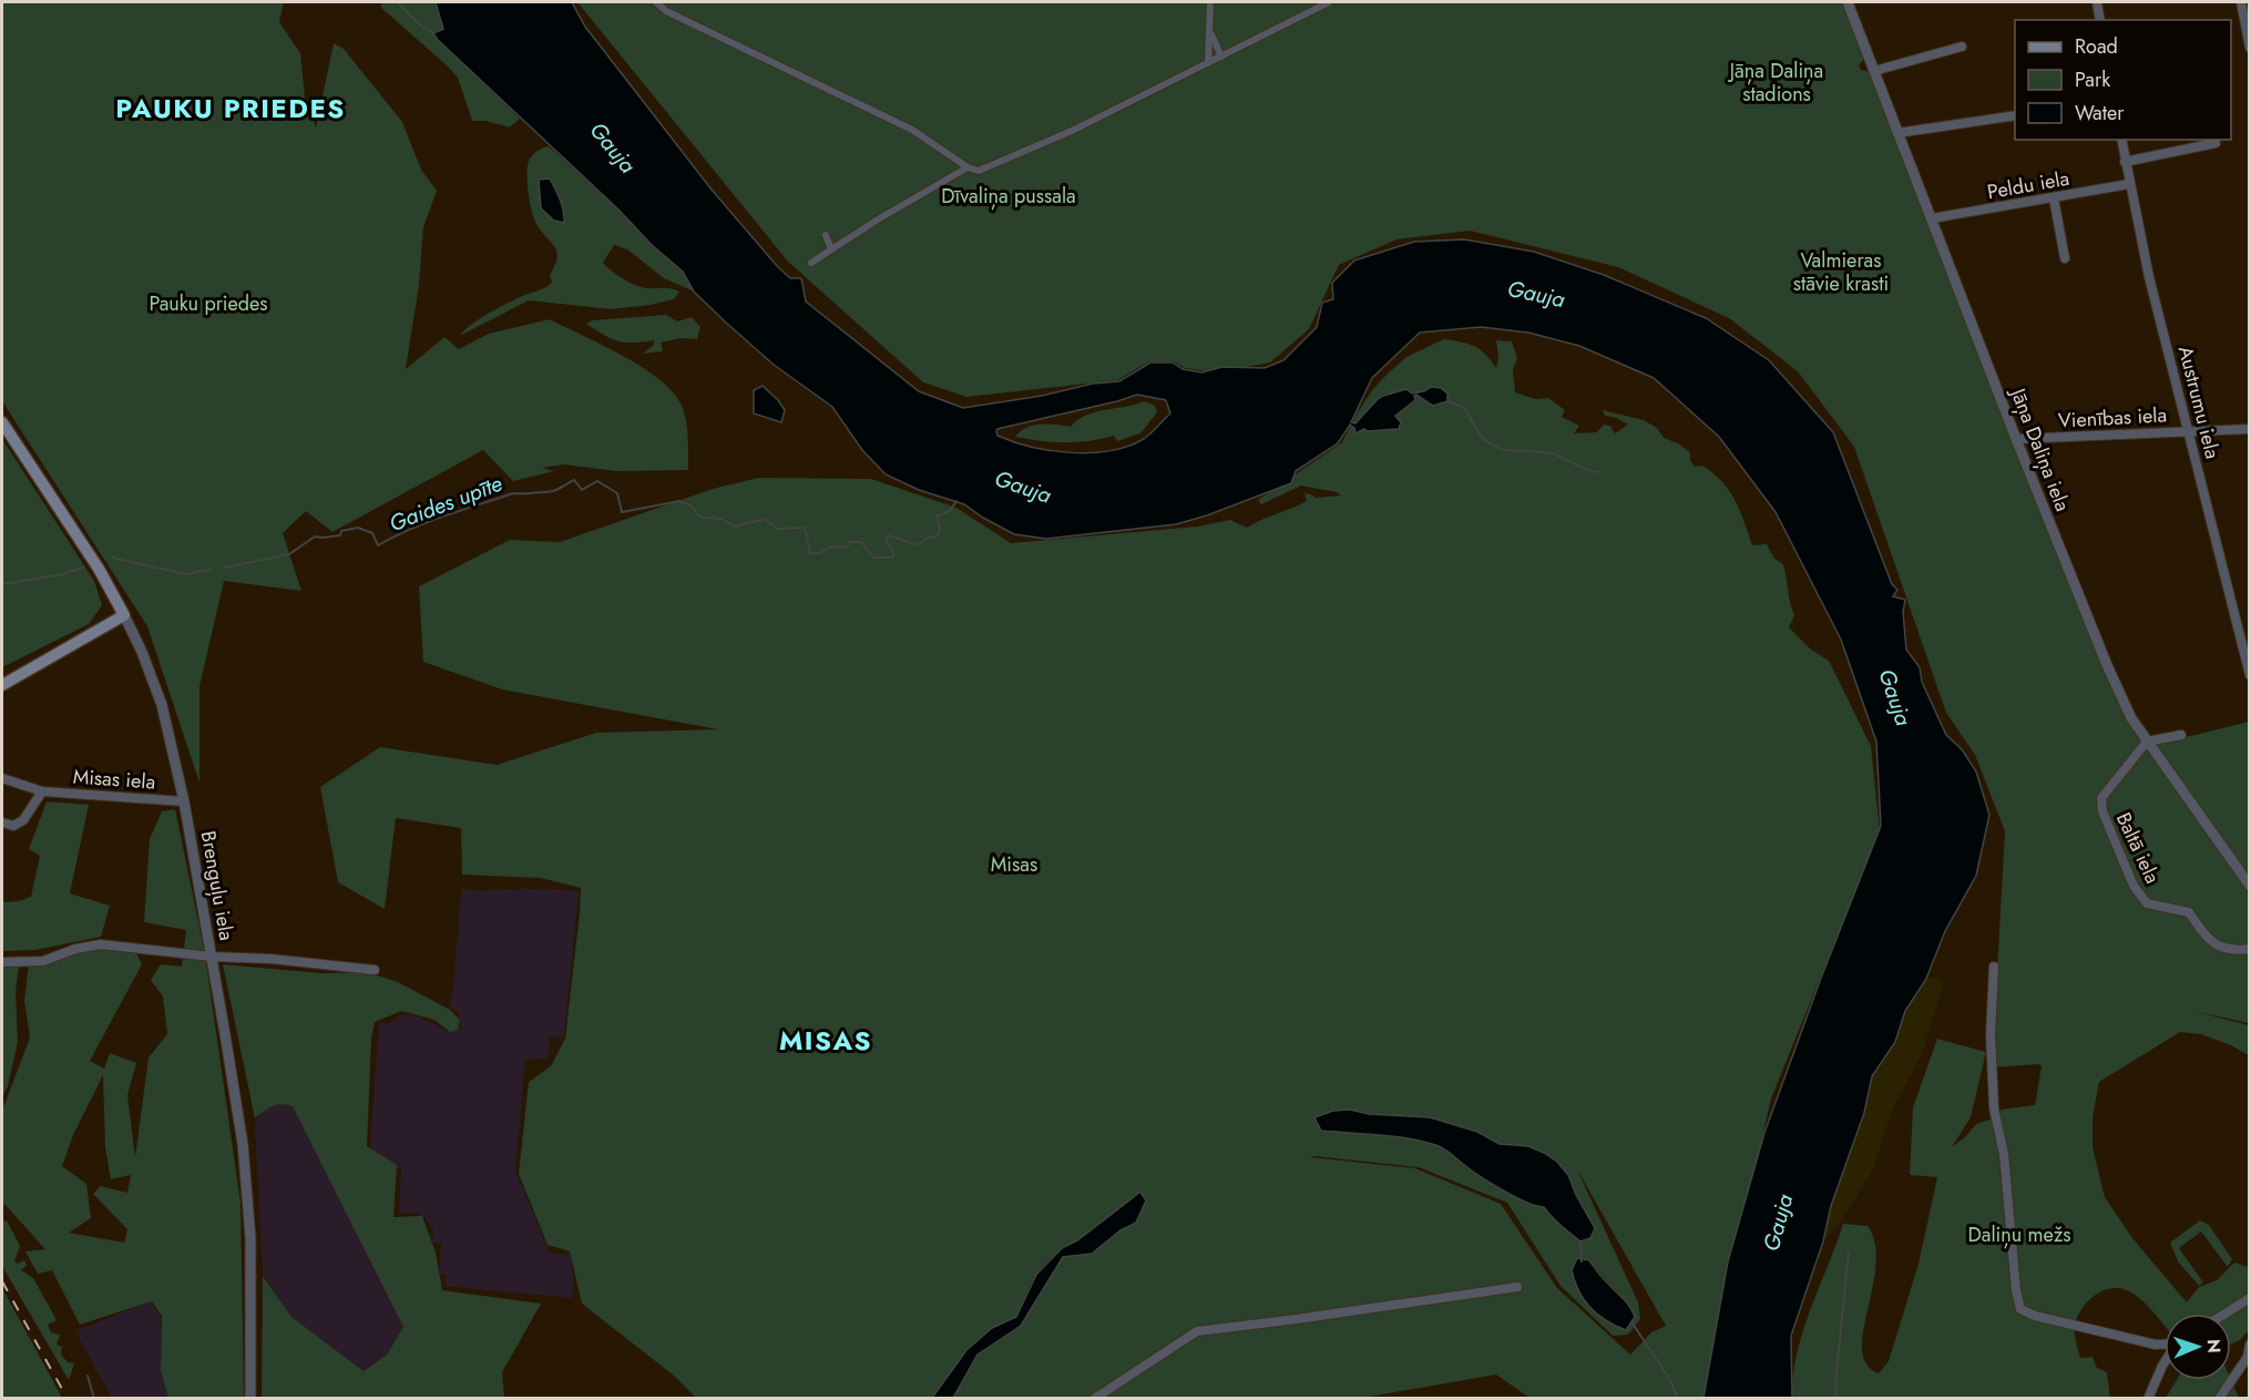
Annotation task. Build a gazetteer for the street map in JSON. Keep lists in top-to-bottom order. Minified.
{"streets":{"main road":["Brenguļu iela"],"street":["Peldu iela","Austrumu iela","Vienības iela","Jāņa Daliņa iela","Misas iela","Baltā iela"]},"crossings":[["Peldu iela","Austrumu iela"],["Peldu iela","Jāņa Daliņa iela"],["Austrumu iela","Vienības iela"],["Vienības iela","Jāņa Daliņa iela"],["Jāņa Daliņa iela","Baltā iela"],["Misas iela","Brenguļu iela"]],"districts":["PAUKU PRIEDES","MISAS"],"water":["Gauja","Gaides upīte"],"parks":["Jāņa Daliņa stadions","Dīvaliņa pussala","Valmieras stāvie krasti","Pauku priedes","Misas","Daliņu mežs"],"legend":["Road","Park","Water"],"north":"right"}
